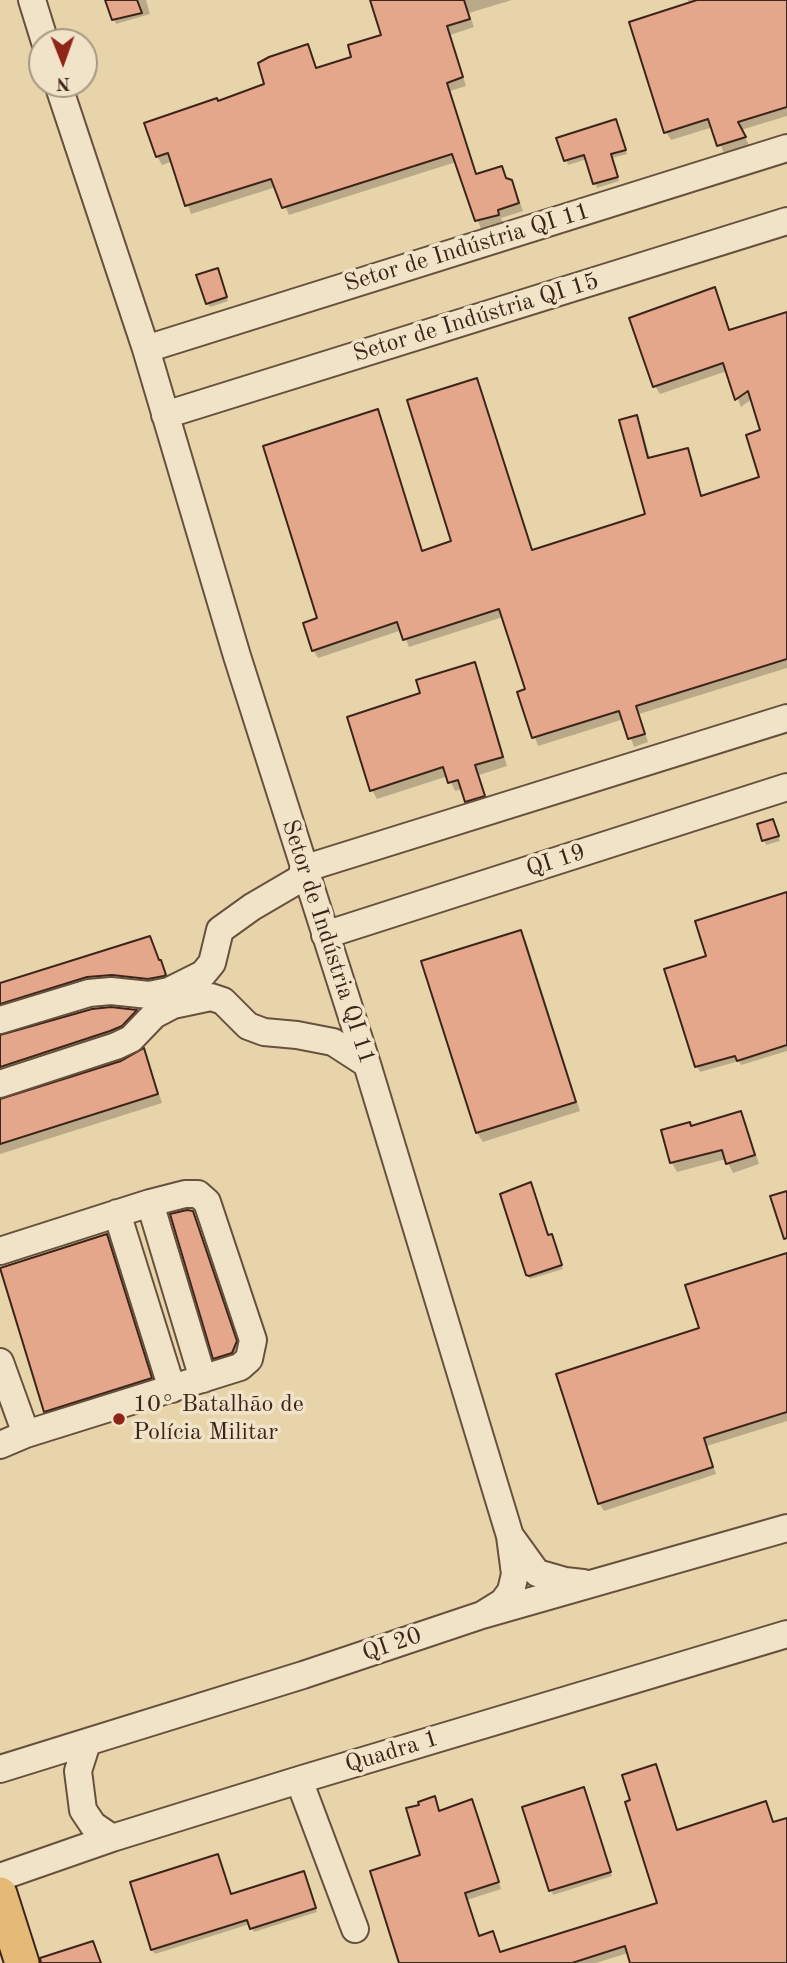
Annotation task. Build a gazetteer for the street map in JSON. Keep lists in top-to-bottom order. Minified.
{"streets":{"street":["Setor de Indústria QI 11","Setor de Indústria QI 15","QI 19","QI 20","Quadra 1"]},"crossings":[["Setor de Indústria QI 11","Setor de Indústria QI 15"],["Setor de Indústria QI 11","QI 19"]],"places":["10° Batalhão de Polícia Militar"],"north":"bottom"}
